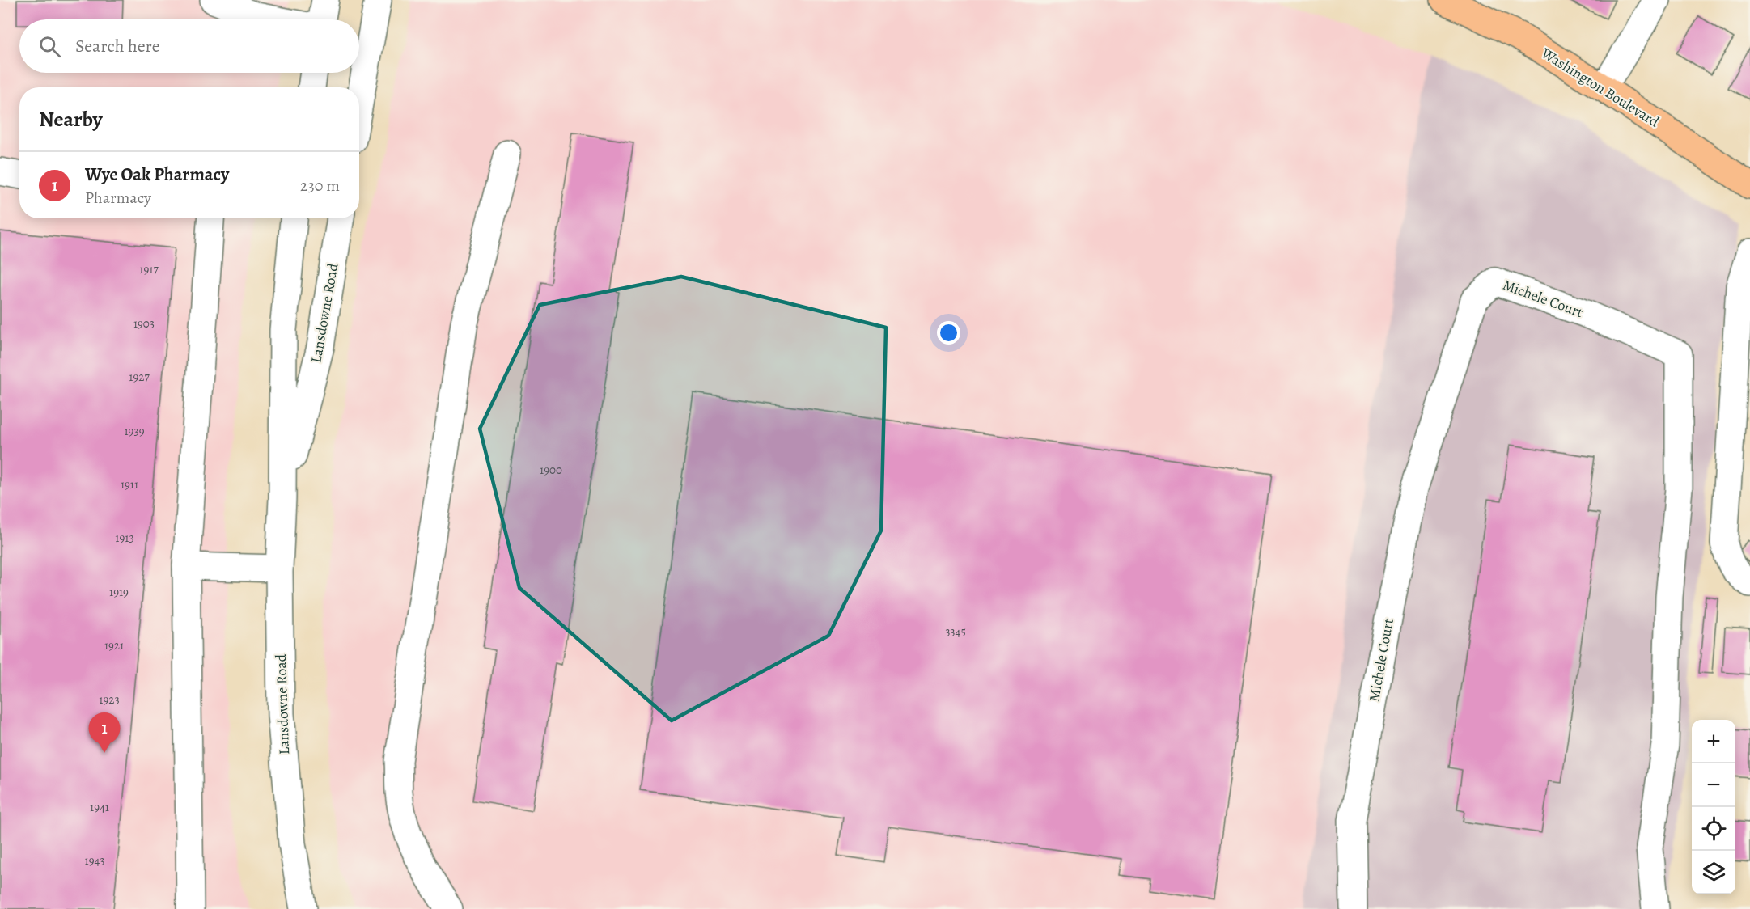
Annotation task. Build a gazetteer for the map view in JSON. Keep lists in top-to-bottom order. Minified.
{"streets":{"main road":["Washington Boulevard"],"street":["Michele Court","Lansdowne Road"]},"house_numbers":["1917","1903","1927","1939","1900","1911","1913","1919","3345","1921","1923","1941","1943"],"page":{"search":"Search here","heading":"Nearby","list":[{"mark":"1","name":"Wye Oak Pharmacy","note":"Pharmacy","value":"230 m"}],"pins":"1","map_buttons":["+","−"]}}
